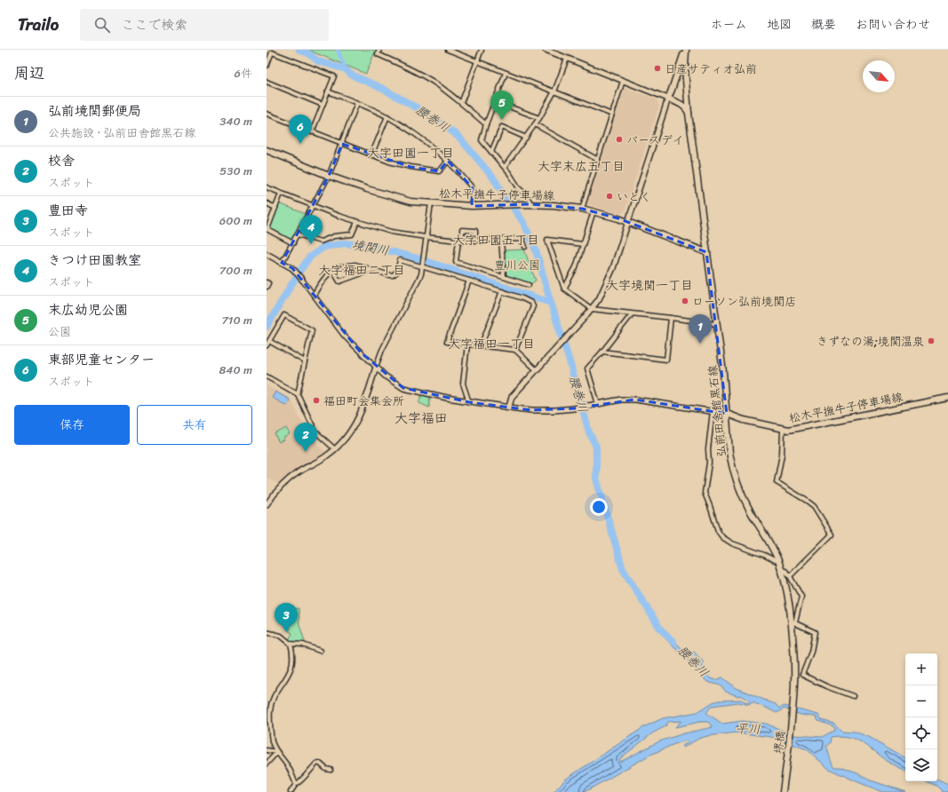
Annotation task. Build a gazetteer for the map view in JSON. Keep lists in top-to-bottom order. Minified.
{"streets":{"main road":["松木平撫牛子停車場線","弘前田舎館黒石線","堺橋"]},"crossings":[["松木平撫牛子停車場線","弘前田舎館黒石線"],["弘前田舎館黒石線","堺橋"]],"districts":["大字田園一丁目","大字末広五丁目","大字田園五丁目","大字福田二丁目","大字境関一丁目","大字福田一丁目","大字福田"],"water":["腰巻川","境関川","平川"],"parks":["豊川公園"],"places":["日産サティオ弘前","バースデイ","いとく","ローソン弘前境関店","きずなの湯;境関温泉","福田町会集会所"],"north":"bottom right","page":{"header":"Trailo","search":"ここで検索","nav":["ホーム","地図","概要","お問い合わせ"],"heading":["周辺","6件"],"pins":["5","6","4","1","2","3"],"list":[{"mark":"1","name":"弘前境関郵便局","note":"公共施設 · 弘前田舎館黒石線","value":"340 m"},{"mark":"2","name":"校舎","note":"スポット","value":"530 m"},{"mark":"3","name":"豊田寺","note":"スポット","value":"600 m"},{"mark":"4","name":"きつけ田園教室","note":"スポット","value":"700 m"},{"mark":"5","name":"末広幼児公園","note":"公園","value":"710 m"},{"mark":"6","name":"東部児童センター","note":"スポット","value":"840 m"}],"buttons":["保存","共有"],"map_buttons":["+","−"]}}
